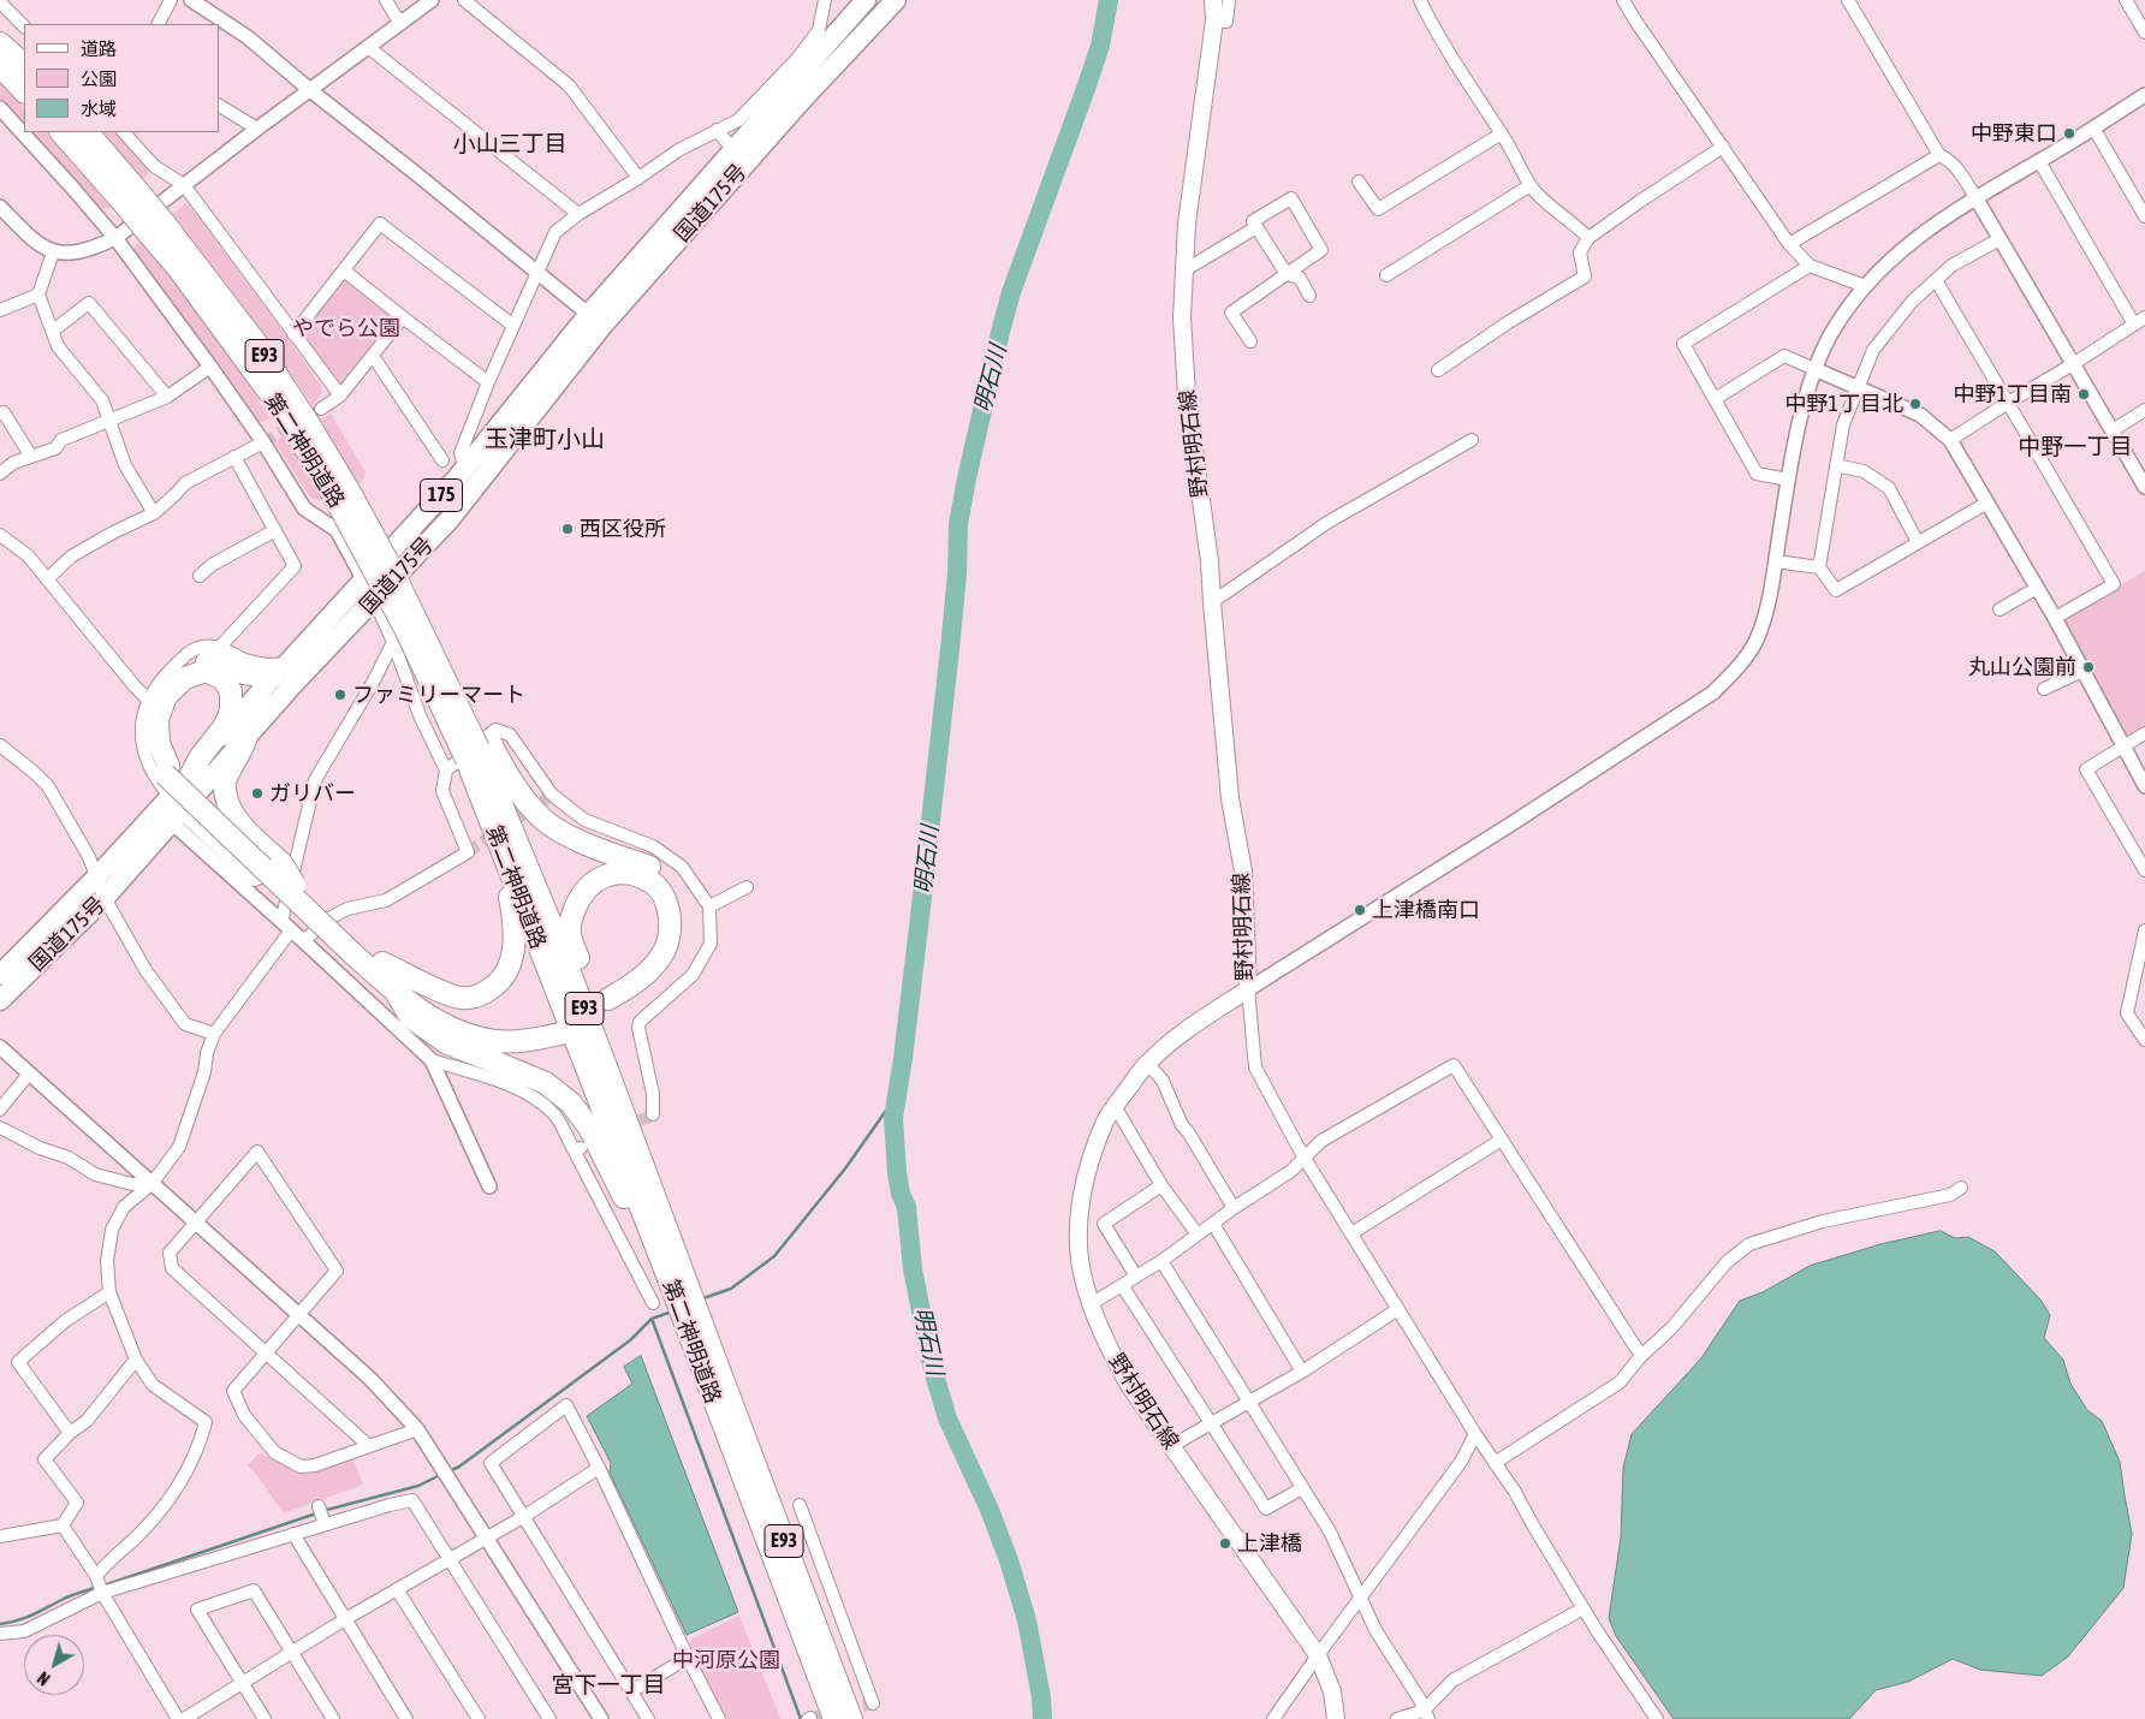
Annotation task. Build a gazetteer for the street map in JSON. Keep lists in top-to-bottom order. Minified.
{"streets":{"highway":["国道175号","E93","第二神明道路","175"],"main road":["野村明石線"]},"districts":["小山三丁目","玉津町小山","中野一丁目","宮下一丁目"],"water":["明石川"],"parks":["やでら公園","中河原公園"],"places":["中野東口","中野1丁目南","中野1丁目北","西区役所","丸山公園前","ファミリーマート","ガリバー","上津橋南口","上津橋"],"legend":["道路","公園","水域"],"north":"bottom left"}
